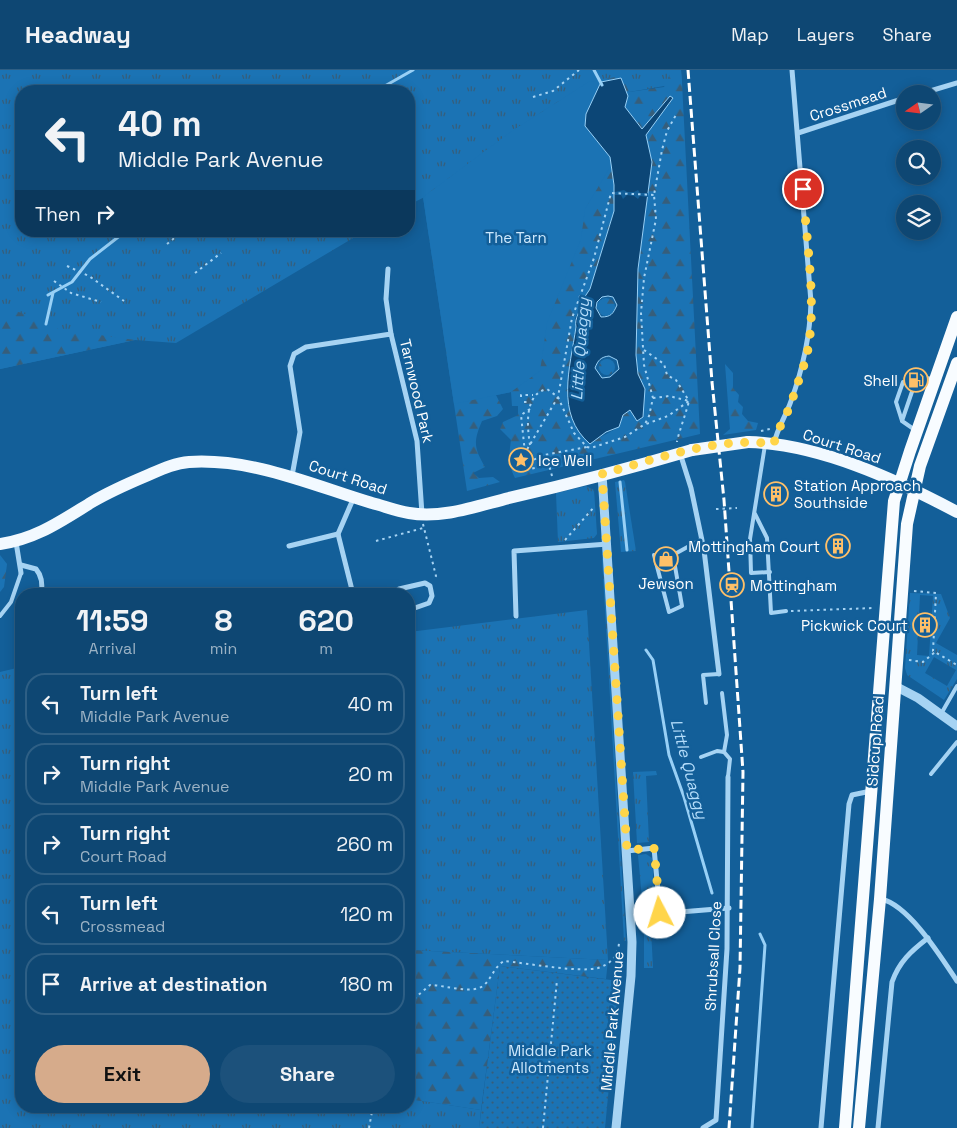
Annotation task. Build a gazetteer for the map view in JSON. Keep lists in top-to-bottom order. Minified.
{"streets":{"highway":["Sidcup Road"],"main road":["Court Road"],"street":["Crossmead","Tarnwood Park","Shrubsall Close","Middle Park Avenue"]},"crossings":[["Crossmead","Court Road"],["Tarnwood Park","Court Road"],["Court Road","Sidcup Road"],["Court Road","Middle Park Avenue"]],"water":["Little Quaggy"],"parks":["The Tarn","Middle Park Allotments"],"places":{"fuel station":["Shell"],"place":["Ice Well"],"building":["Station Approach Southside","Mottingham Court","Pickwick Court"],"shop":["Jewson"],"station":["Mottingham"]},"north":"left","page":{"header":"Headway","nav":["Map","Layers","Share"],"turn":["40 m","Middle Park Avenue"],"then":"Then","eta":["11:59","Arrival","8","min","620","m"],"list":[{"name":"Turn left","note":"Middle Park Avenue","value":"40 m"},{"name":"Turn right","note":"Middle Park Avenue","value":"20 m"},{"name":"Turn right","note":"Court Road","value":"260 m"},{"name":"Turn left","note":"Crossmead","value":"120 m"},{"name":"Arrive at destination","value":"180 m"}],"buttons":["Exit","Share"]}}
